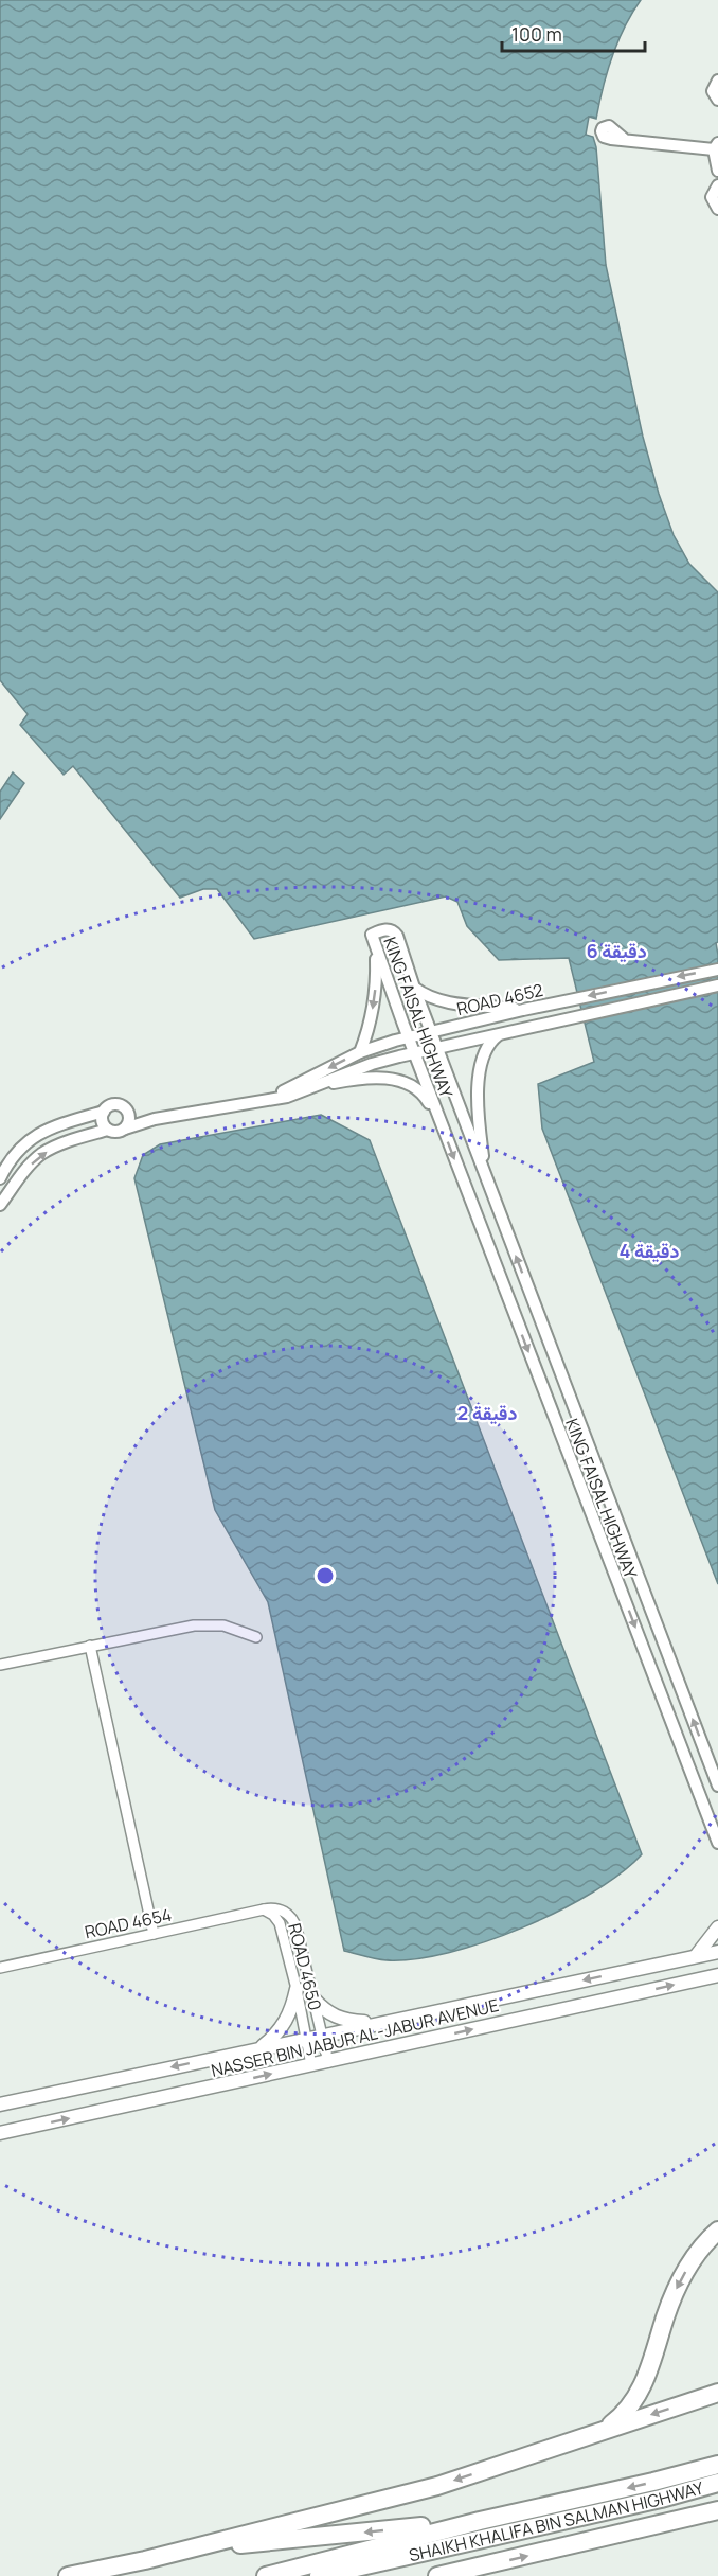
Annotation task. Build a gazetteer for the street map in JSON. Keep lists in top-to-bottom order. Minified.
{"streets":{"highway":["SHAIKH KHALIFA BIN SALMAN HIGHWAY"],"main road":["NASSER BIN JABUR AL-JABUR AVENUE"],"street":["ROAD 4652","KING FAISAL HIGHWAY","ROAD 4654","ROAD 4650"]},"crossings":[["ROAD 4652","KING FAISAL HIGHWAY"],["ROAD 4654","ROAD 4650"],["ROAD 4650","NASSER BIN JABUR AL-JABUR AVENUE"]],"scale_bar":"100 m","rings":["6 دقيقة","4 دقيقة","2 دقيقة"]}
